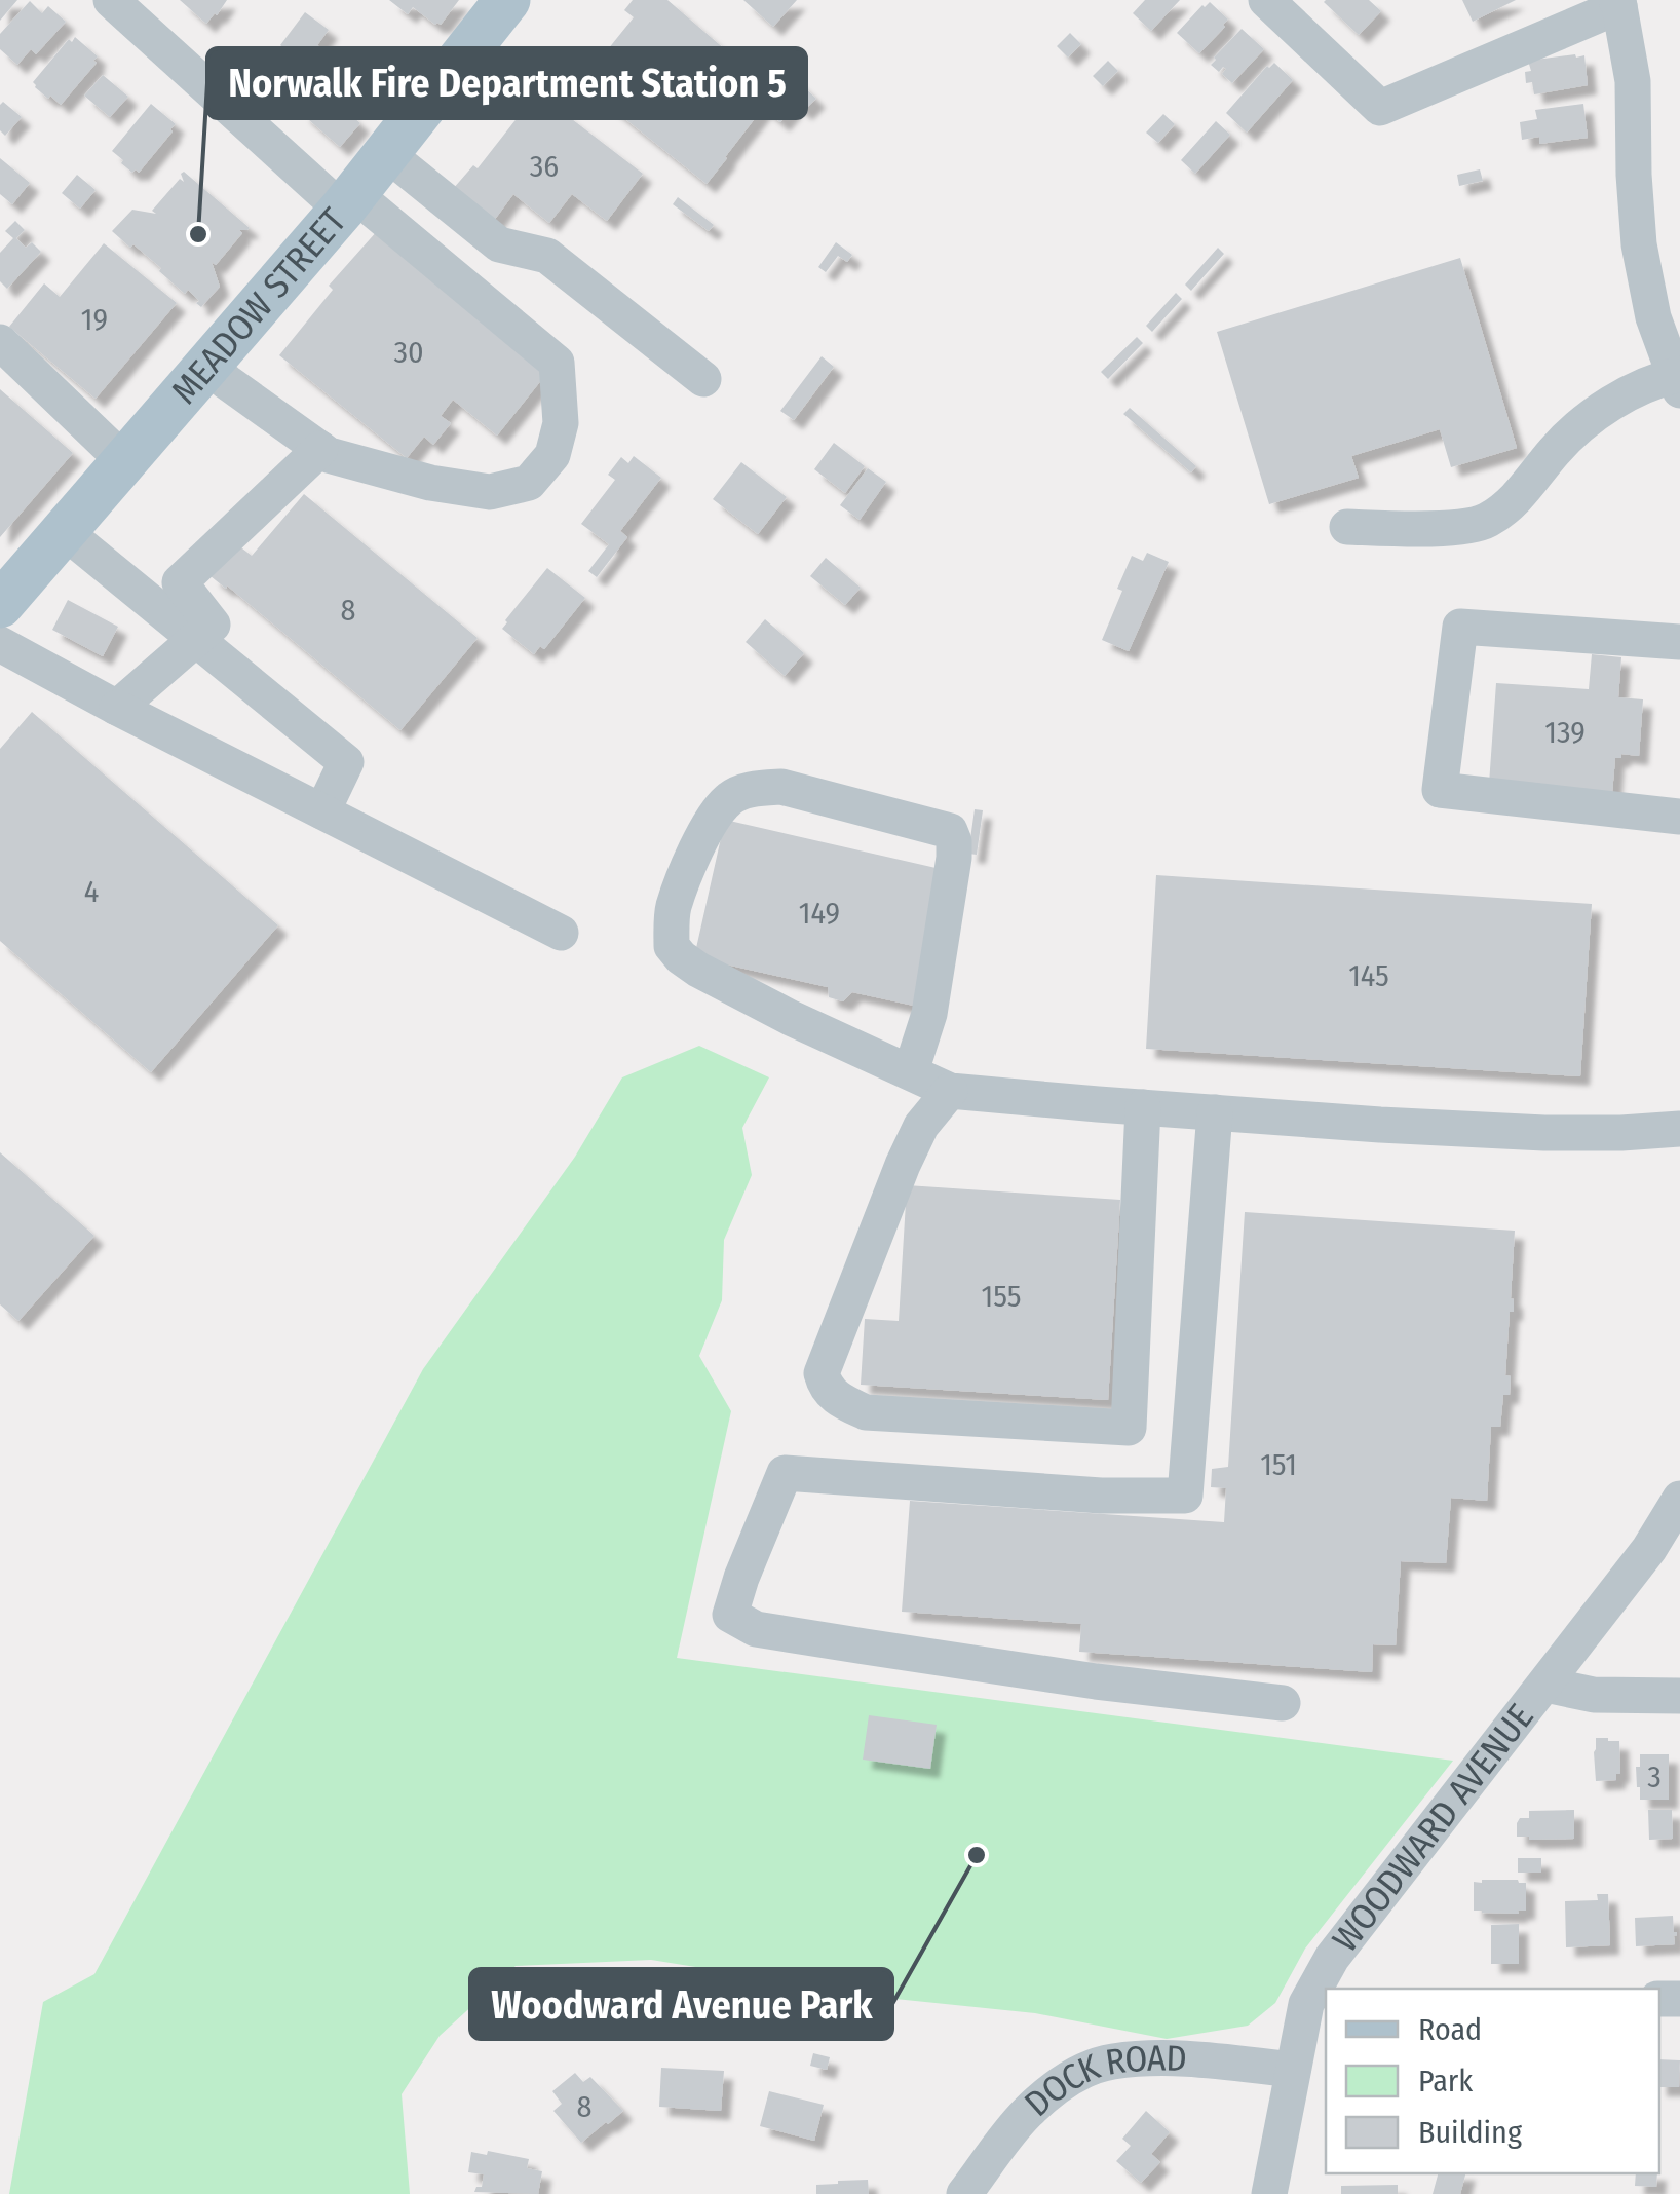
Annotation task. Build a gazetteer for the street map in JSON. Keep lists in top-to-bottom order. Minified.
{"streets":{"main road":["MEADOW STREET"],"street":["WOODWARD AVENUE","DOCK ROAD"]},"crossings":[["WOODWARD AVENUE","DOCK ROAD"]],"places":["Norwalk Fire Department Station 5","Woodward Avenue Park"],"house_numbers":["36","19","30","8","139","4","149","145","155","151","3","8"],"legend":["Road","Park","Building"]}
